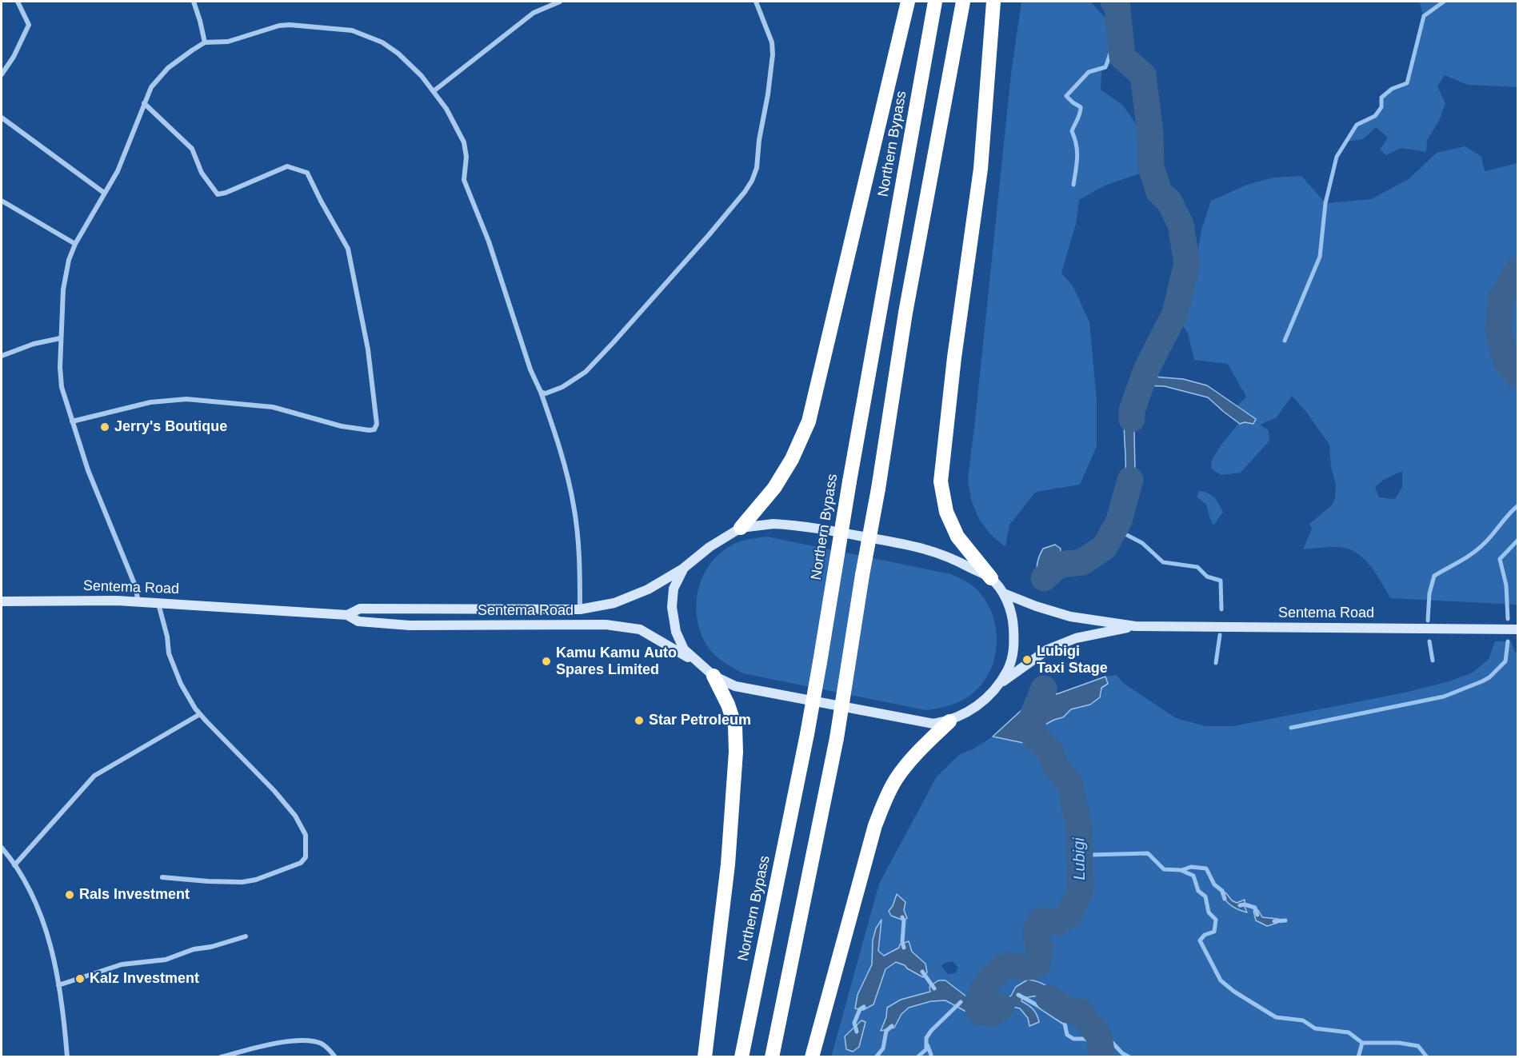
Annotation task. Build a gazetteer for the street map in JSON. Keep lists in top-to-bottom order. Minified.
{"streets":{"highway":["Northern Bypass"],"main road":["Sentema Road"]},"water":["Lubigi"],"places":["Jerry's Boutique","Lubigi Taxi Stage","Kamu Kamu Auto Spares Limited","Star Petroleum","Rals Investment","Kalz Investment"]}
